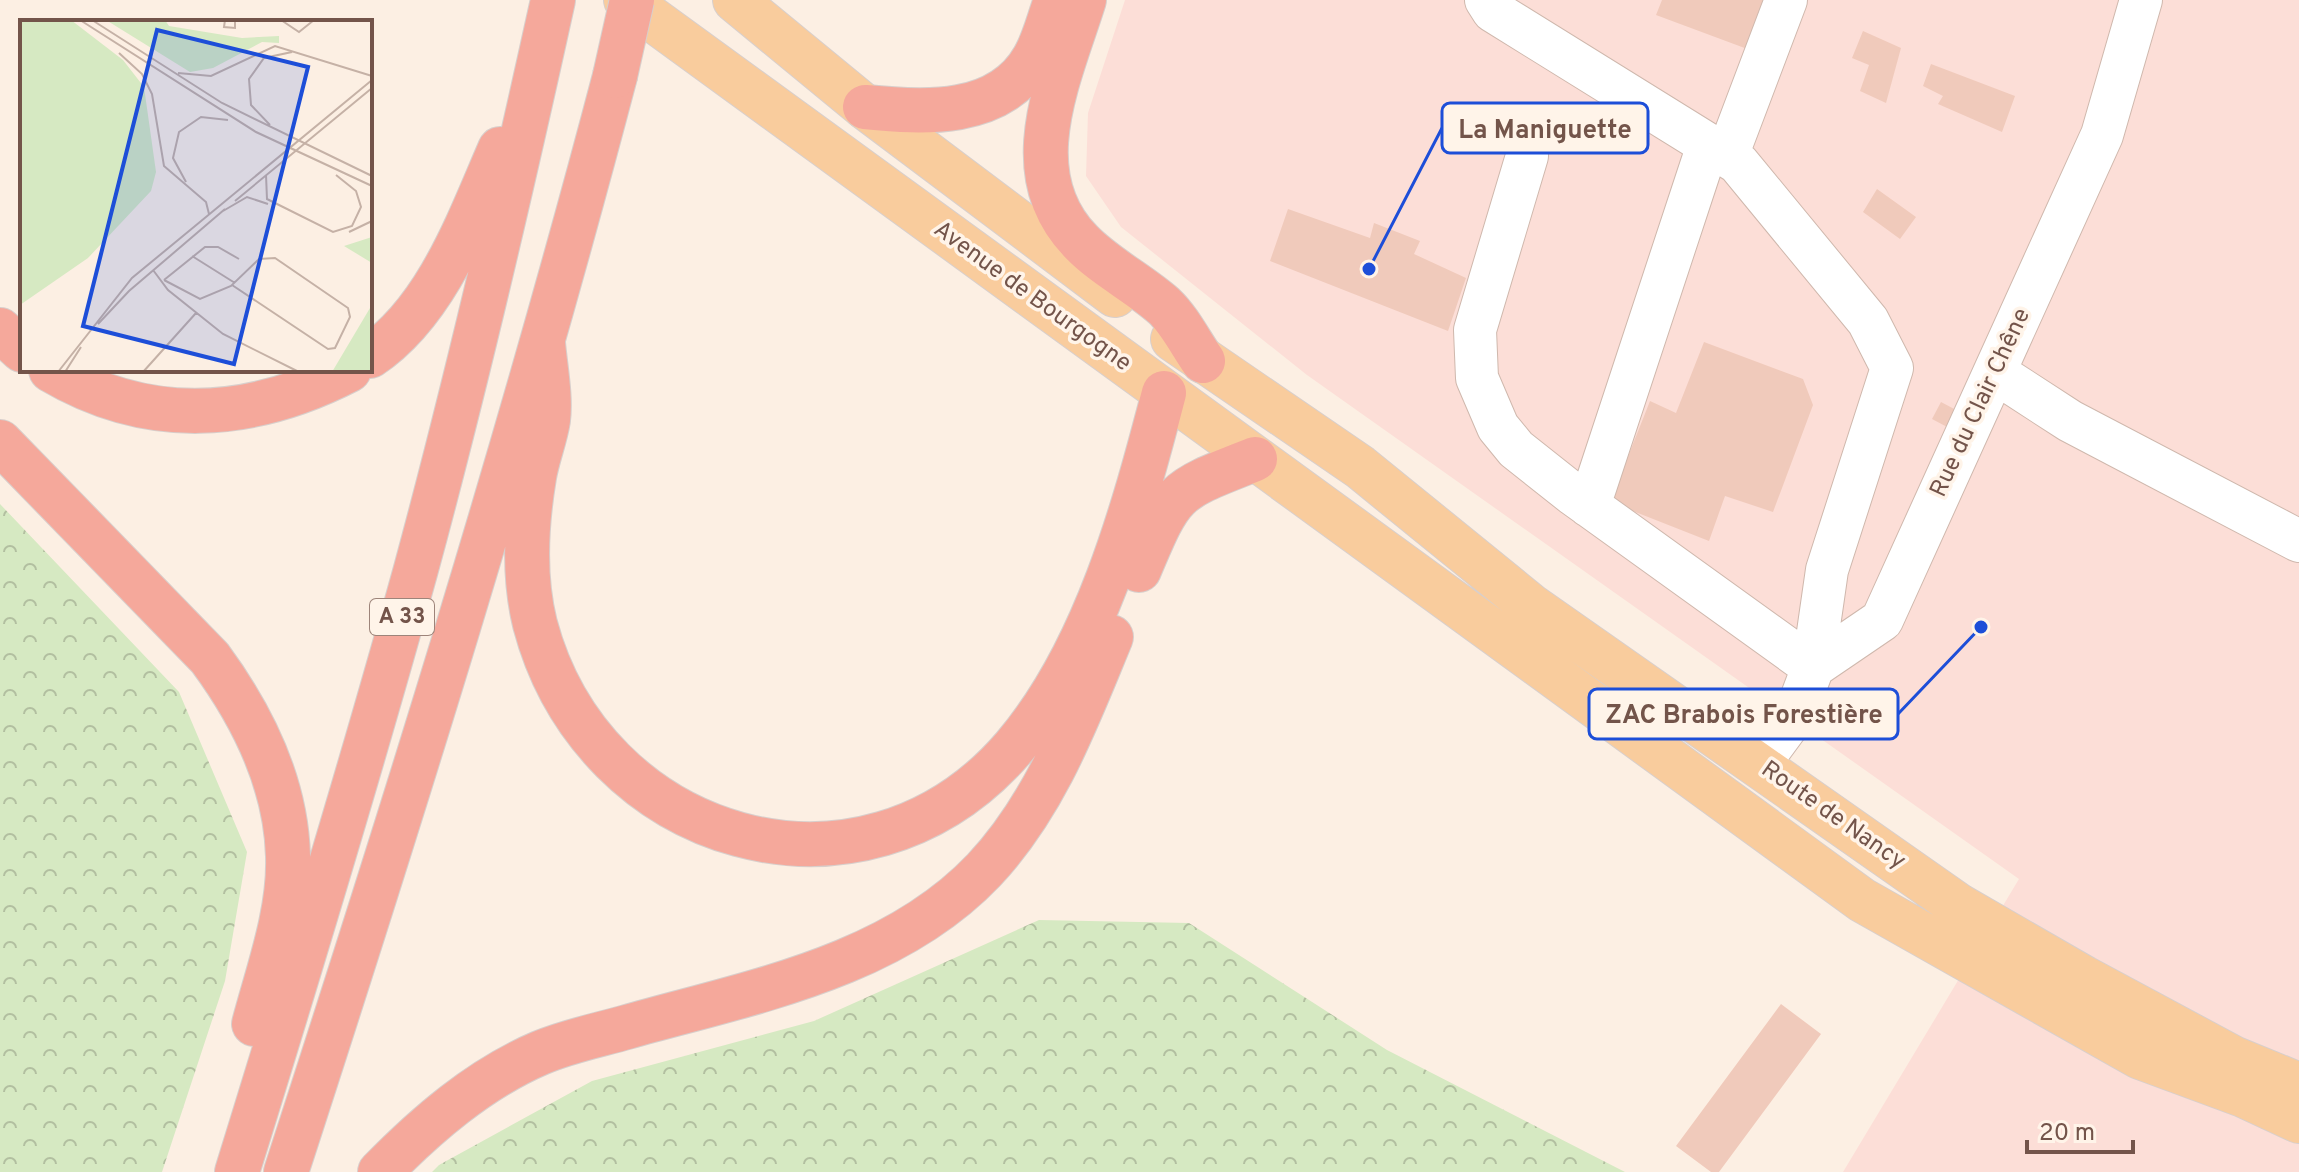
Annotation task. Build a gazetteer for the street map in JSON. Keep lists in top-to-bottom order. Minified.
{"streets":{"highway":["A 33"],"main road":["Avenue de Bourgogne","Route de Nancy"],"street":["Rue du Clair Chêne"]},"crossings":[["Avenue de Bourgogne","A 33"],["Avenue de Bourgogne","Route de Nancy"]],"places":["La Maniguette","ZAC Brabois Forestière"],"scale_bar":"20 m"}
